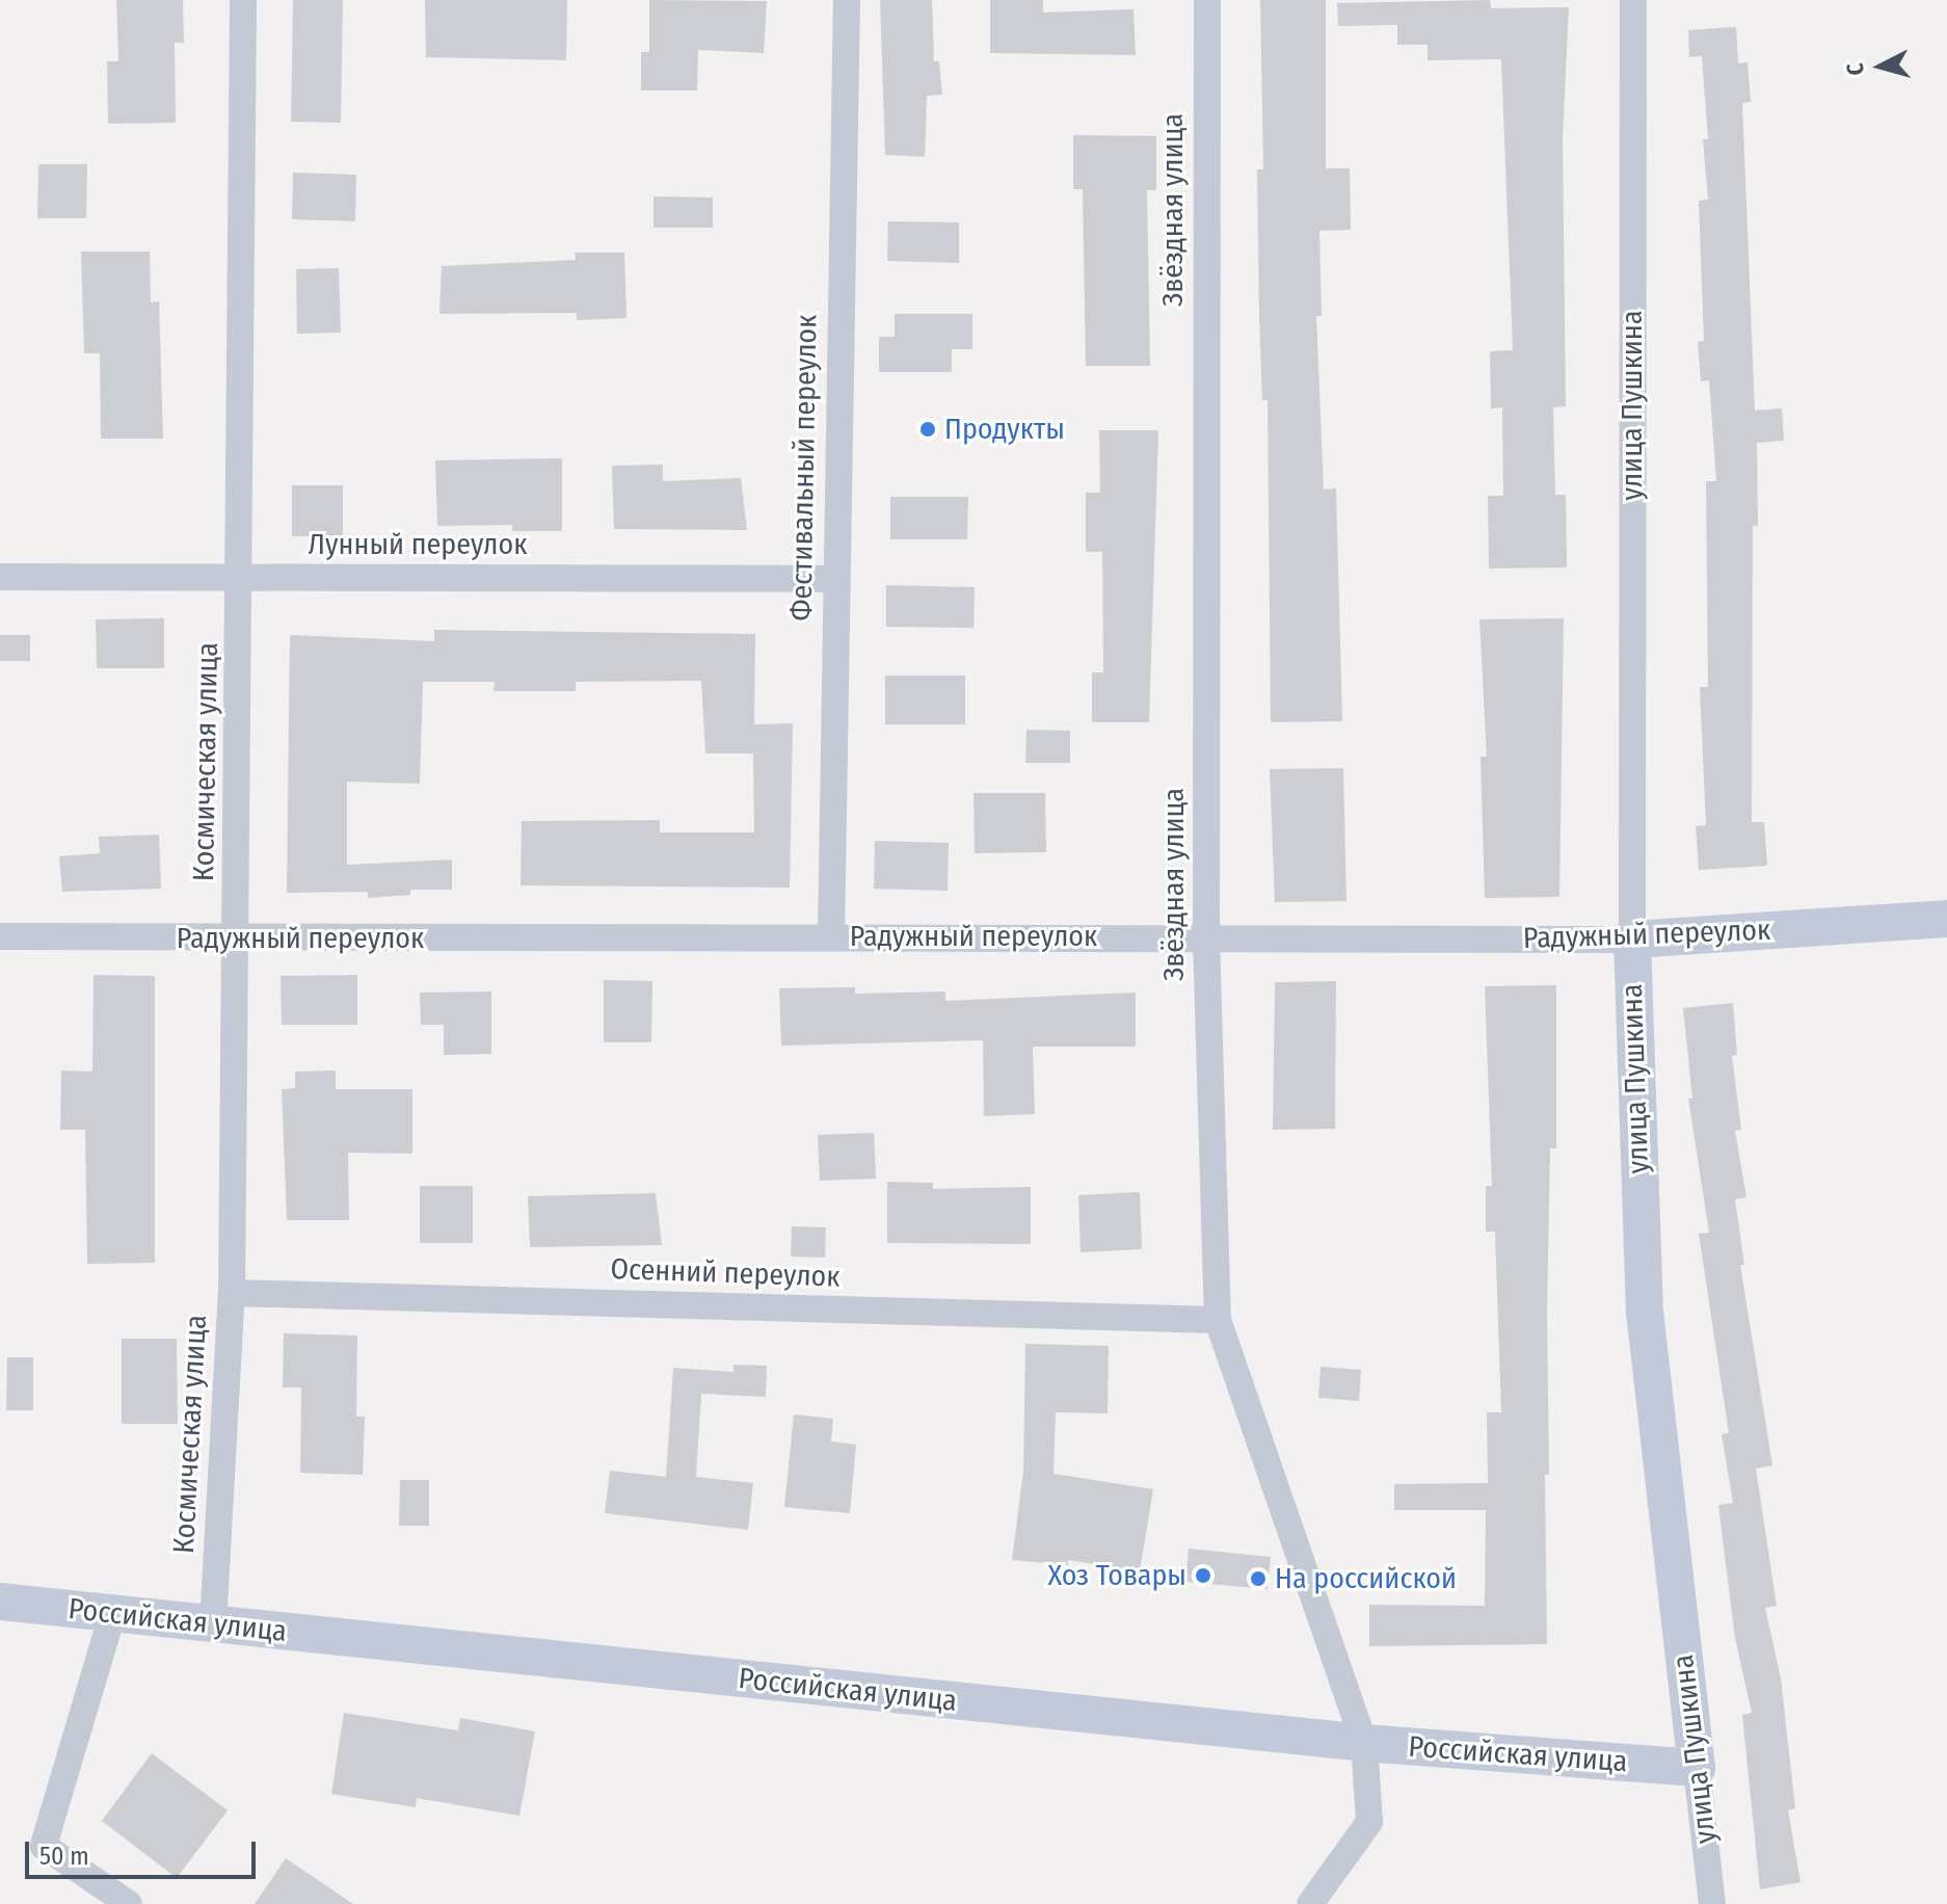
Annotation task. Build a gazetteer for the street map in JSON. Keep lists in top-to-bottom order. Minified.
{"streets":{"street":["Звёздная улица","улица Пушкина","Фестивальный переулок","Лунный переулок","Космическая улица","Радужный переулок","Осенний переулок","Российская улица"]},"crossings":[["Звёздная улица","Радужный переулок"],["Звёздная улица","Осенний переулок"],["Звёздная улица","Российская улица"],["улица Пушкина","Радужный переулок"],["улица Пушкина","Российская улица"],["Фестивальный переулок","Лунный переулок"],["Фестивальный переулок","Радужный переулок"],["Лунный переулок","Космическая улица"],["Космическая улица","Радужный переулок"],["Космическая улица","Осенний переулок"],["Космическая улица","Российская улица"]],"places":["Продукты","Хоз Товары","На российской"],"scale_bar":"50 m","north":"left"}
